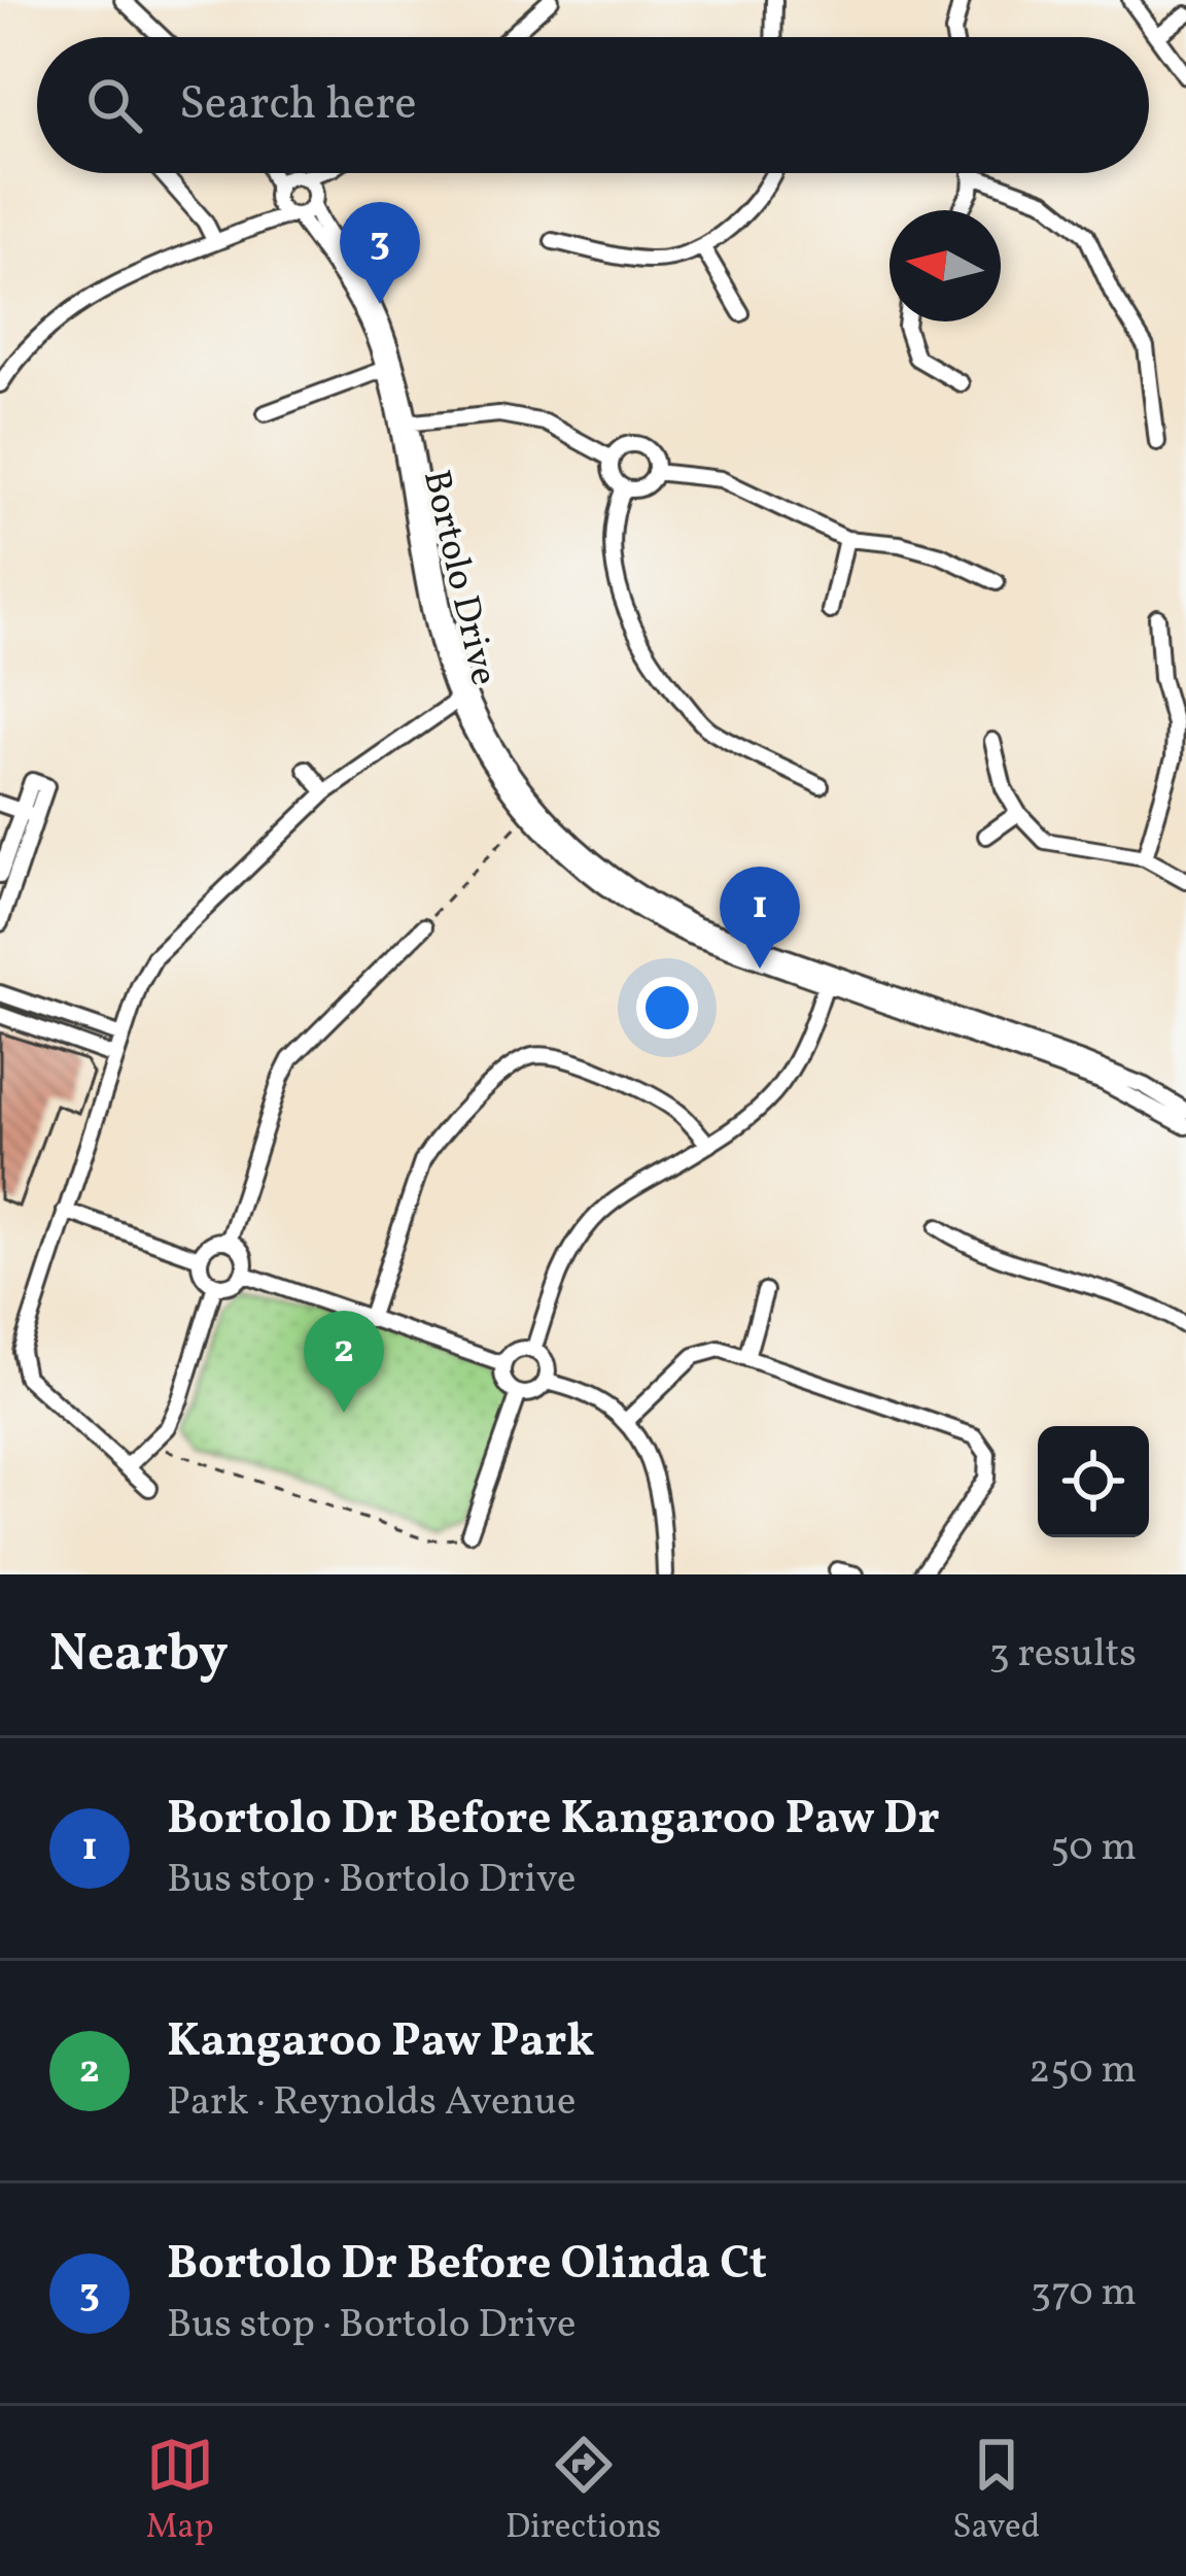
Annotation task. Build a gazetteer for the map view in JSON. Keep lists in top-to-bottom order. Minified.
{"streets":{"street":["Bortolo Drive"]},"north":"left","page":{"search":"Search here","pins":["3","1","2"],"heading":["Nearby","3 results"],"list":[{"mark":"1","name":"Bortolo Dr Before Kangaroo Paw Dr","note":"Bus stop · Bortolo Drive","value":"50 m"},{"mark":"2","name":"Kangaroo Paw Park","note":"Park · Reynolds Avenue","value":"250 m"},{"mark":"3","name":"Bortolo Dr Before Olinda Ct","note":"Bus stop · Bortolo Drive","value":"370 m"}],"nav":["Map","Directions","Saved"]}}
